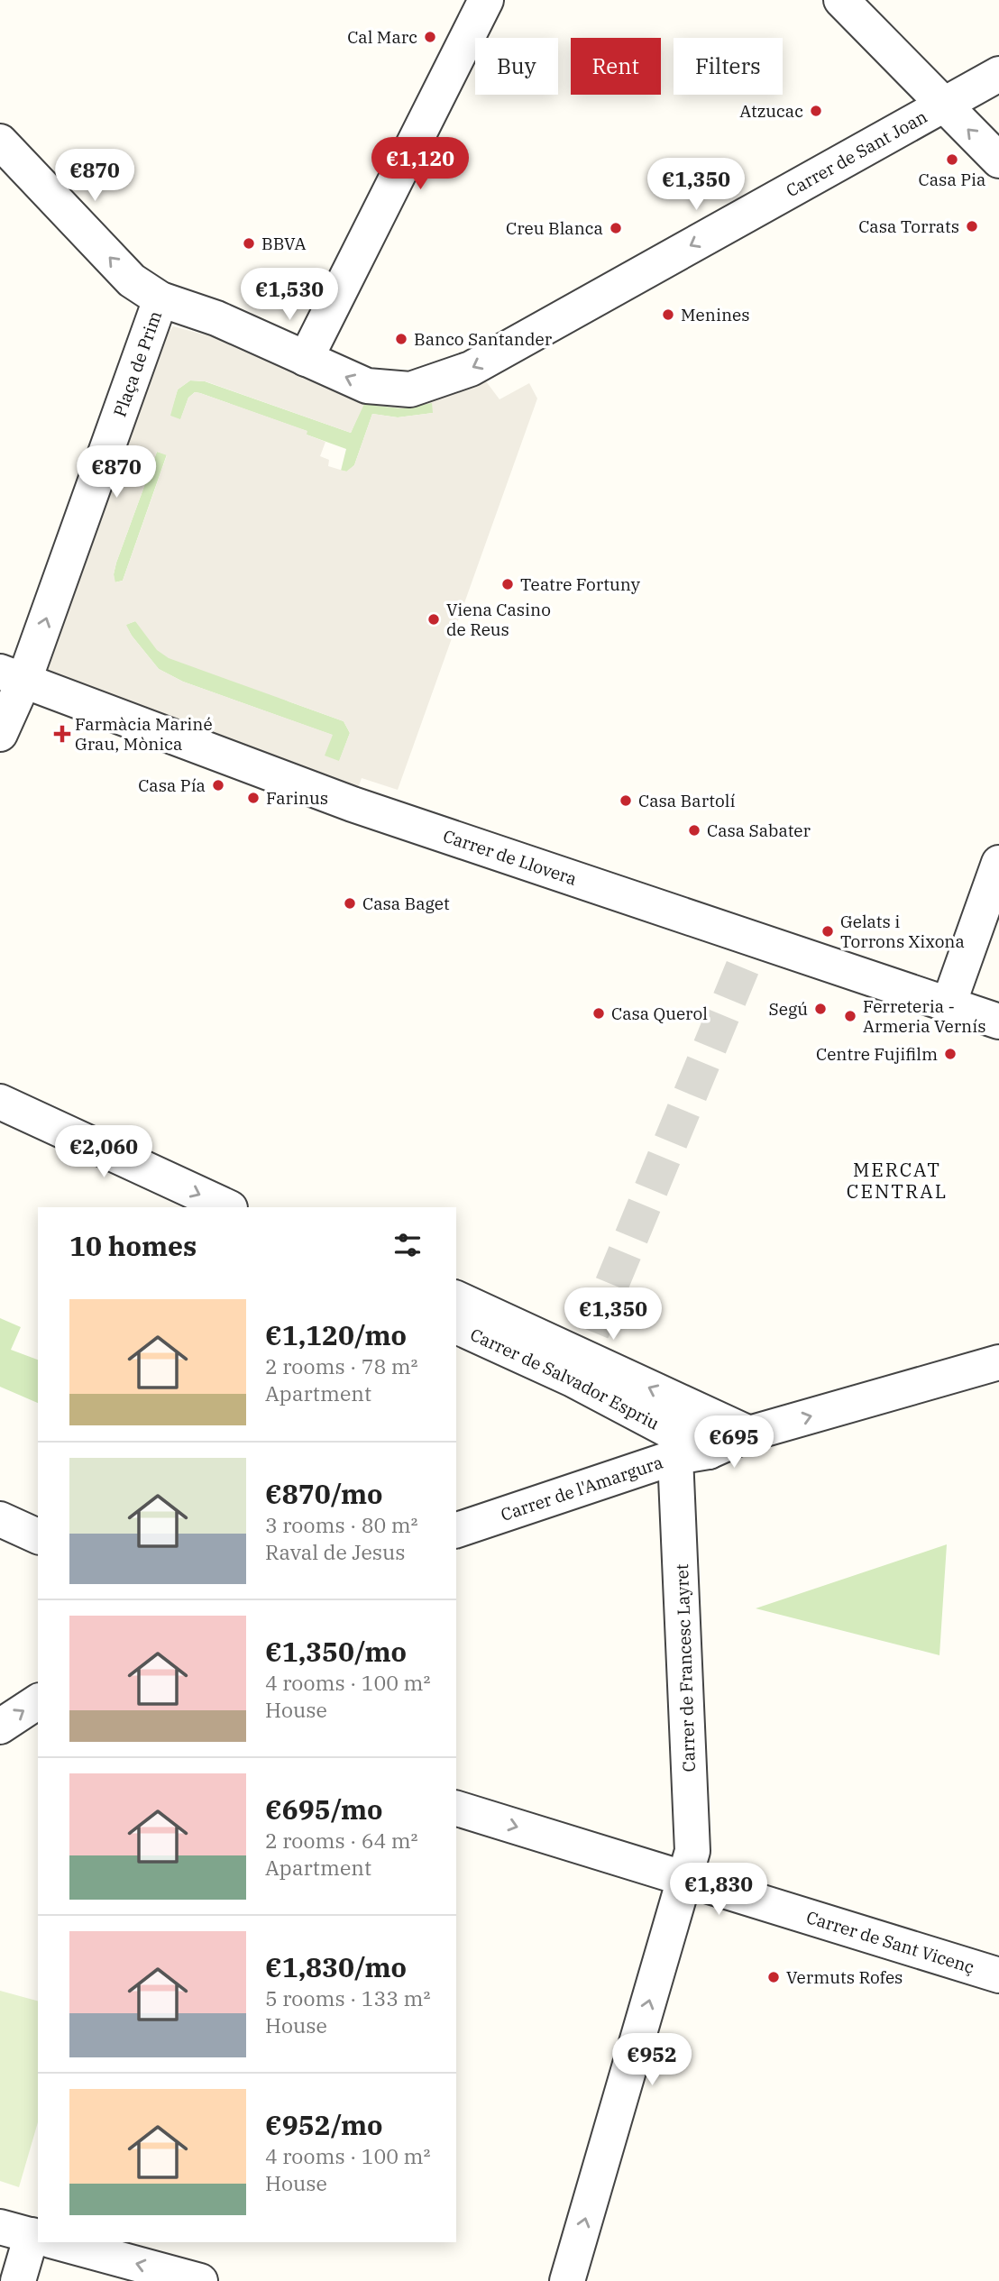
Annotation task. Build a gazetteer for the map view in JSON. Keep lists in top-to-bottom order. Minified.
{"streets":{"street":["Carrer de Sant Joan","Plaça de Prim","Carrer de Llovera","Carrer de Salvador Espriu","Carrer de l'Amargura","Carrer de Francesc Layret","Carrer de Sant Vicenç"]},"crossings":[["Carrer de Sant Joan","Plaça de Prim"],["Plaça de Prim","Carrer de Llovera"],["Carrer de Salvador Espriu","Carrer de l'Amargura"],["Carrer de l'Amargura","Carrer de Francesc Layret"],["Carrer de Francesc Layret","Carrer de Sant Vicenç"]],"one_way":["Carrer de Sant Joan","Carrer de l'Amargura","Carrer de Francesc Layret","Carrer de Sant Vicenç"],"districts":["MERCAT CENTRAL"],"places":{"other":["Cal Marc","Atzucac","Casa Pia","Casa Torrats","Creu Blanca","BBVA","Menines","Banco Santander","Teatre Fortuny","Viena Casino de Reus","Casa Pía","Farinus","Casa Bartolí","Casa Sabater","Casa Baget","Gelats i Torrons Xixona","Segú","Casa Querol","Ferreteria - Armeria Vernís","Centre Fujifilm","Vermuts Rofes"],"health":["Farmàcia Mariné Grau, Mònica"]},"page":{"chip":["Buy","Rent","Filters"],"price":["€1,120","€870","€1,350","€1,530","€870","€2,060","€1,350","€695","€1,830","€952"],"heading":"10 homes","list":[{"name":"€1,120/mo","note":"2 rooms · 78 m² · Apartment"},{"name":"€870/mo","note":"3 rooms · 80 m² · Raval de Jesus"},{"name":"€1,350/mo","note":"4 rooms · 100 m² · House"},{"name":"€695/mo","note":"2 rooms · 64 m² · Apartment"},{"name":"€1,830/mo","note":"5 rooms · 133 m² · House"},{"name":"€952/mo","note":"4 rooms · 100 m² · House"}]}}
